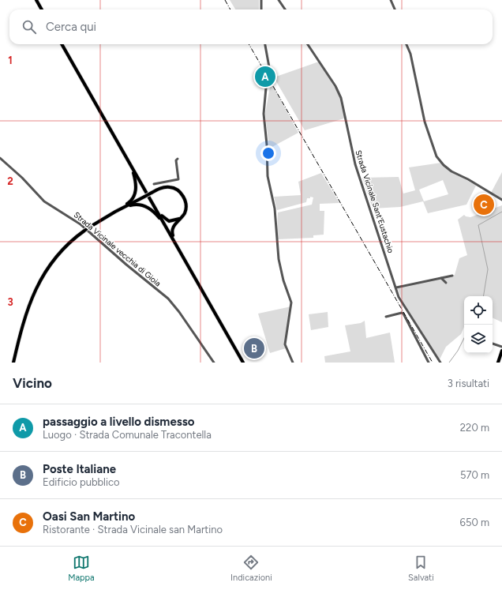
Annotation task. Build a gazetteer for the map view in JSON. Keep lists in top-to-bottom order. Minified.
{"streets":{"street":["Strada Vicinale Sant'Eustachio","Strada Vicinale vecchia di Gioia"]},"page":{"search":"Cerca qui","pins":["A","C","B"],"heading":["Vicino","3 risultati"],"list":[{"mark":"A","name":"passaggio a livello dismesso","note":"Luogo · Strada Comunale Tracontella","value":"220 m"},{"mark":"B","name":"Poste Italiane","note":"Edificio pubblico","value":"570 m"},{"mark":"C","name":"Oasi San Martino","note":"Ristorante · Strada Vicinale san Martino","value":"650 m"}],"nav":["Mappa","Indicazioni","Salvati"]},"grid":{"rows":["1","2","3"]}}
